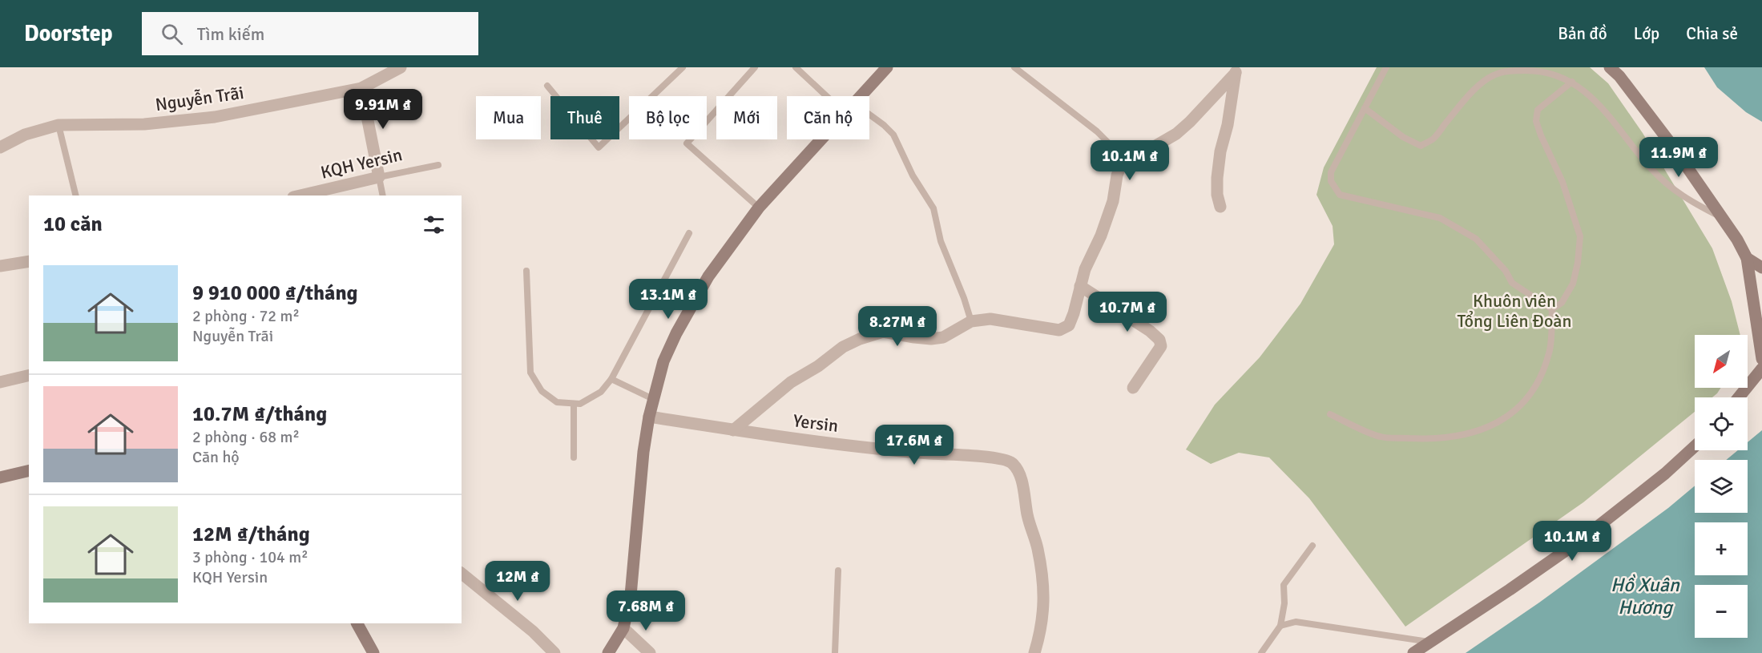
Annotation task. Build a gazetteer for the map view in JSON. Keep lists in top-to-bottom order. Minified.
{"streets":{"street":["Nguyễn Trãi","KQH Yersin","Yersin"]},"water":["Hồ Xuân Hương"],"parks":["Khuôn viên Tổng Liên Đoàn"],"north":"bottom left","page":{"header":"Doorstep","search":"Tìm kiếm","nav":["Bản đồ","Lớp","Chia sẻ"],"price":["9.91M ₫","11.9M ₫","10.1M ₫","13.1M ₫","10.7M ₫","8.27M ₫","17.6M ₫","10.1M ₫","12M ₫","7.68M ₫"],"chip":["Mua","Thuê","Bộ lọc","Mới","Căn hộ"],"heading":"10 căn","list":[{"name":"9 910 000 ₫/tháng","note":"2 phòng · 72 m² · Nguyễn Trãi"},{"name":"10.7M ₫/tháng","note":"2 phòng · 68 m² · Căn hộ"},{"name":"12M ₫/tháng","note":"3 phòng · 104 m² · KQH Yersin"}],"map_buttons":["+","−"]}}
